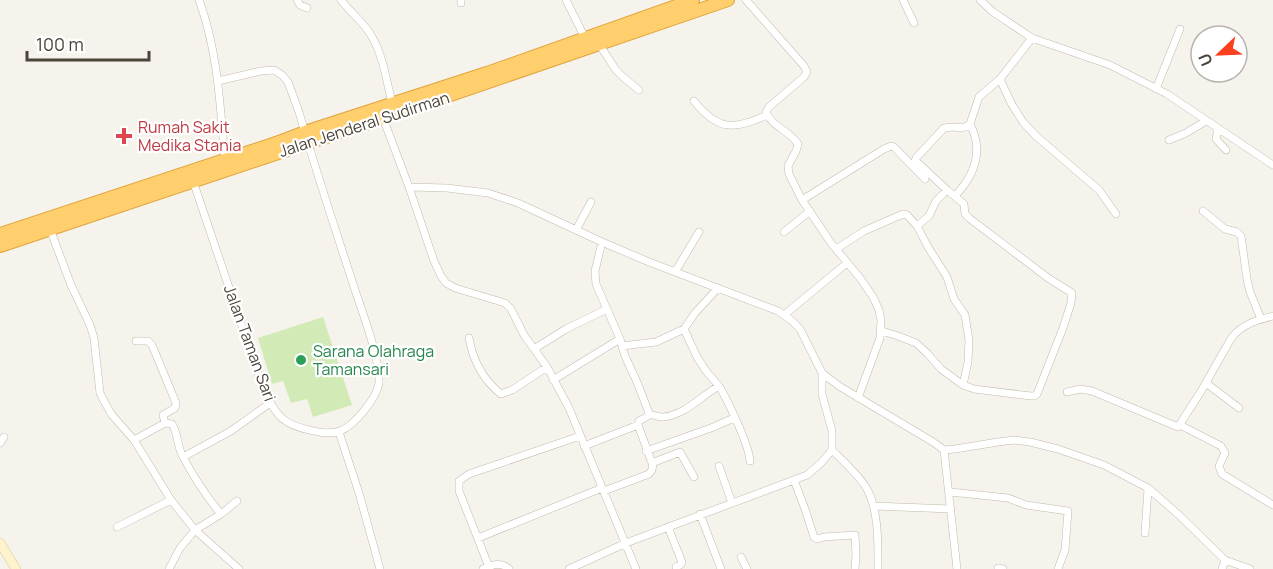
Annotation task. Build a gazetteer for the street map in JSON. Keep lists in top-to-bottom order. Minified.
{"streets":{"highway":["Jalan Jenderal Sudirman"],"street":["Jalan Taman Sari"]},"crossings":[["Jalan Jenderal Sudirman","Jalan Taman Sari"]],"places":{"health":["Rumah Sakit Medika Stania"],"other":["Sarana Olahraga Tamansari"]},"scale_bar":"100 m","north":"bottom left"}
